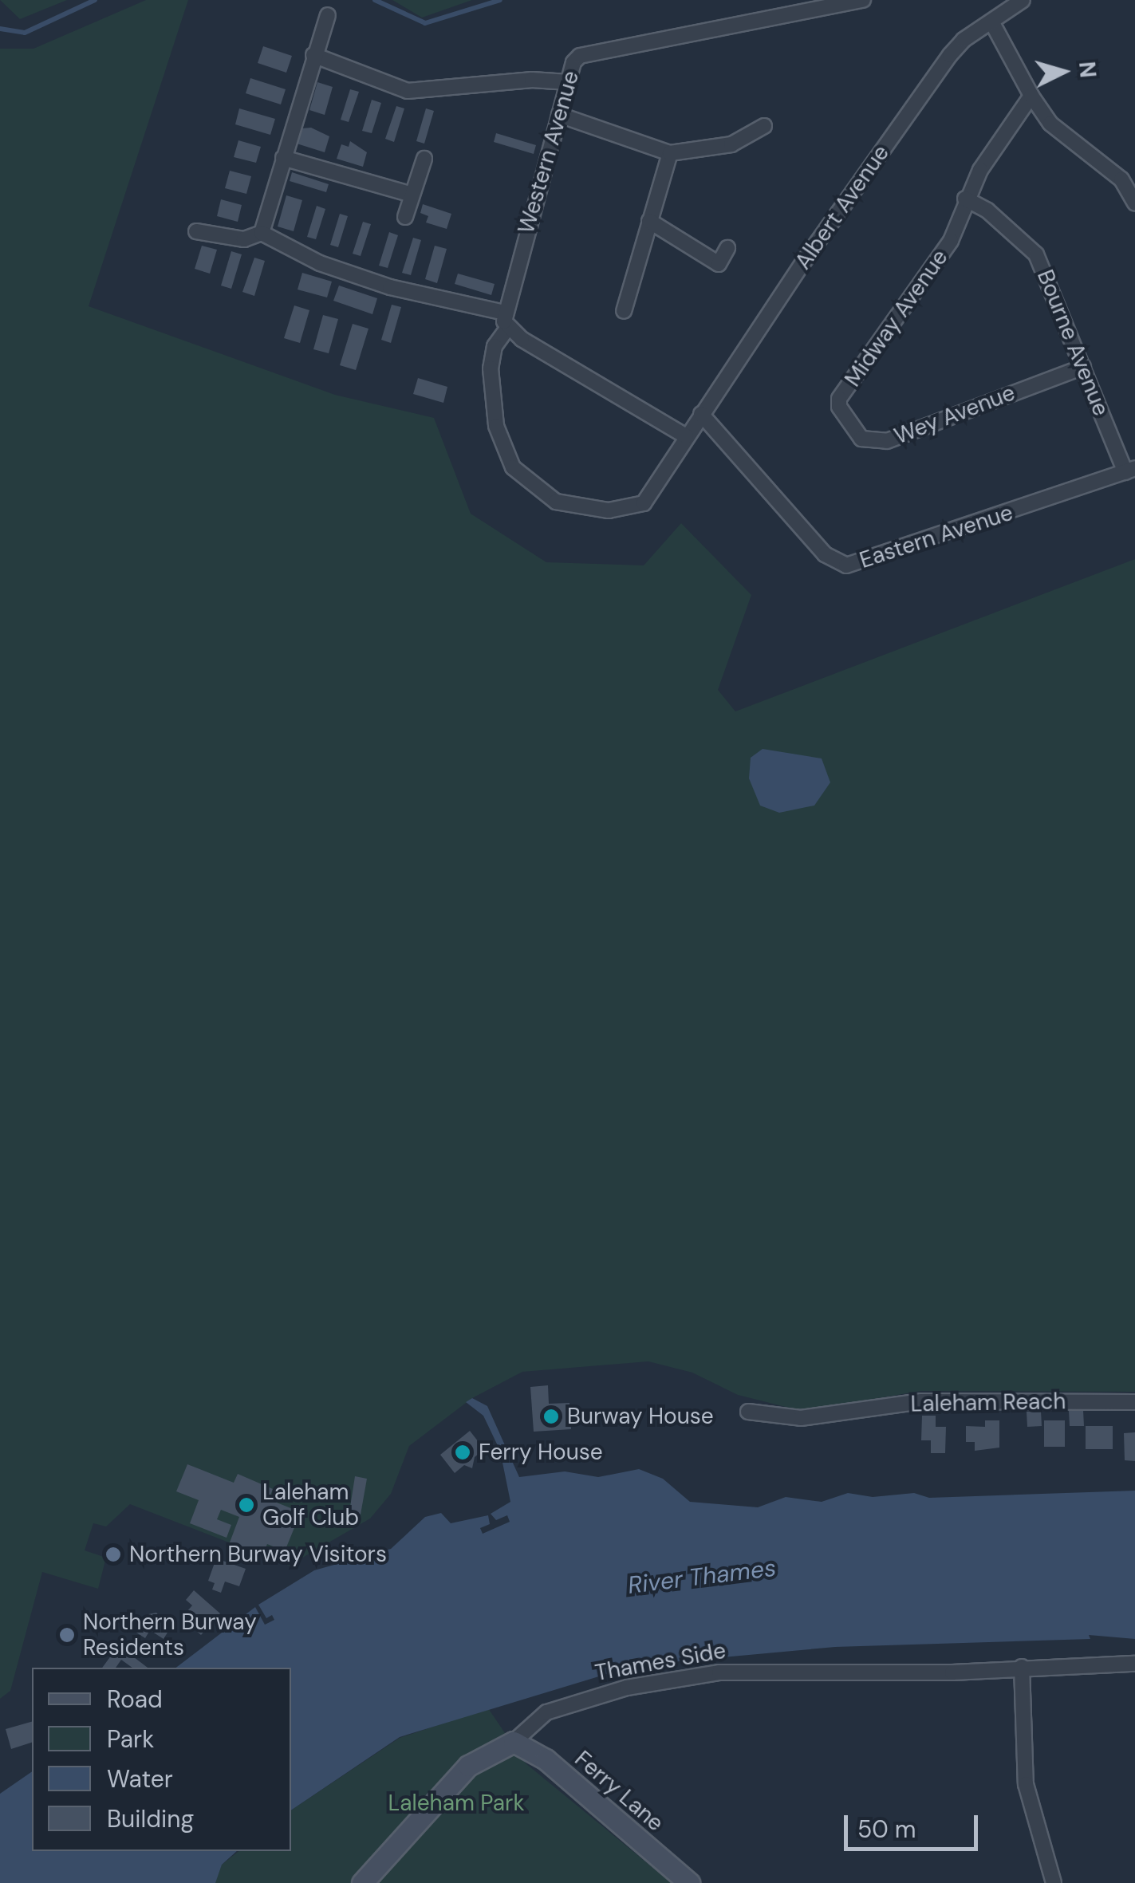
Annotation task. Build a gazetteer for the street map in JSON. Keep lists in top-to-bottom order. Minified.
{"streets":{"street":["Western Avenue","Albert Avenue","Midway Avenue","Bourne Avenue","Wey Avenue","Eastern Avenue","Laleham Reach","Thames Side","Ferry Lane"]},"crossings":[["Western Avenue","Albert Avenue"],["Albert Avenue","Eastern Avenue"],["Midway Avenue","Bourne Avenue"],["Midway Avenue","Wey Avenue"],["Bourne Avenue","Wey Avenue"],["Bourne Avenue","Eastern Avenue"],["Thames Side","Ferry Lane"]],"water":["River Thames"],"parks":["Laleham Park"],"places":["Burway House","Ferry House","Laleham Golf Club","Northern Burway Visitors","Northern Burway Residents"],"legend":["Road","Park","Water","Building"],"scale_bar":"50 m","north":"right"}
